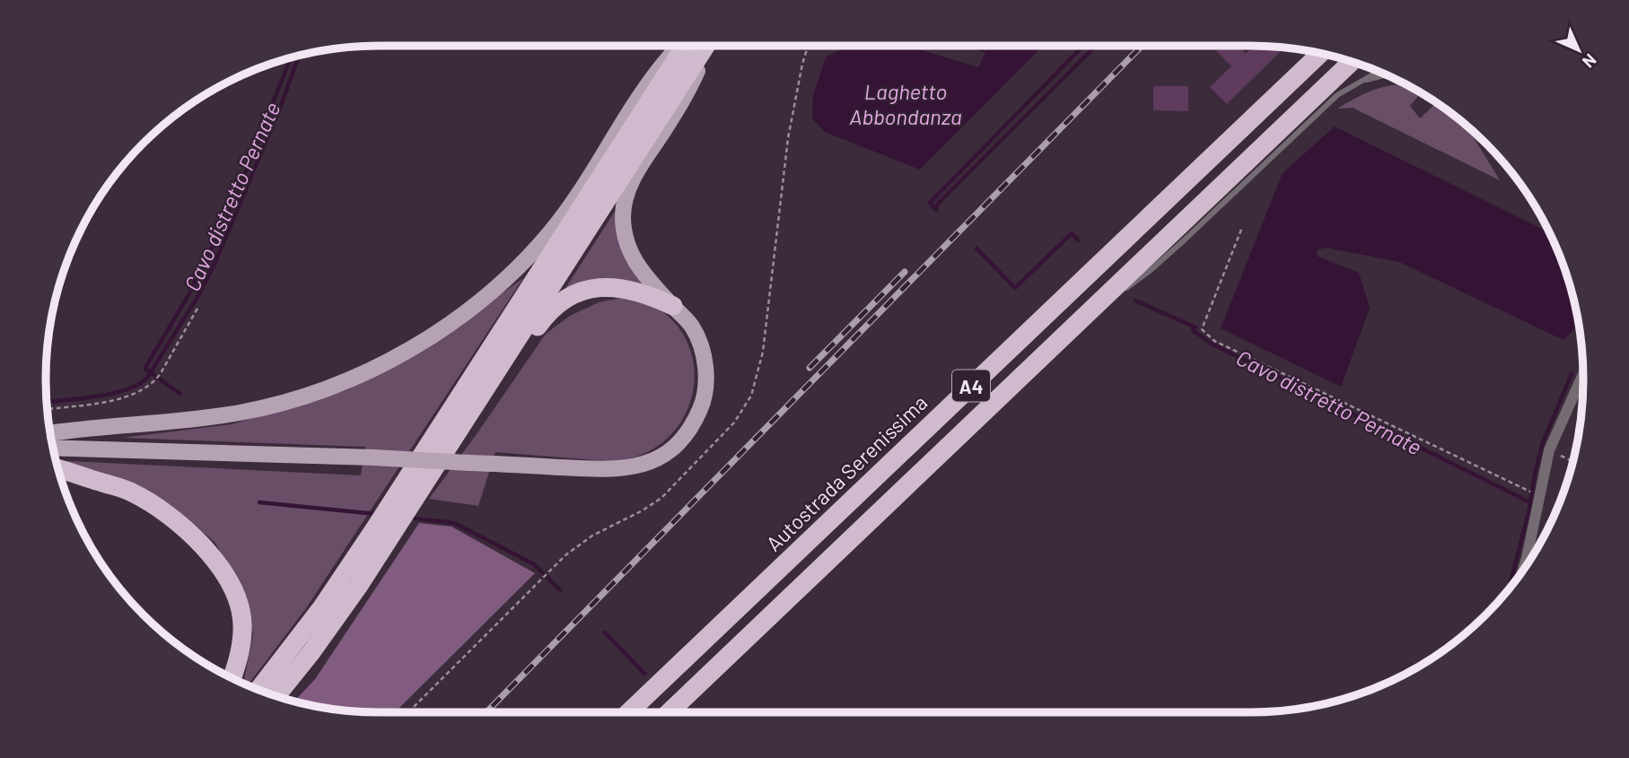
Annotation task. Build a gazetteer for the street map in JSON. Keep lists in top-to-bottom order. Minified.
{"streets":{"highway":["A4","Autostrada Serenissima"]},"water":["Laghetto Abbondanza","Cavo distretto Pernate"],"north":"bottom right"}
